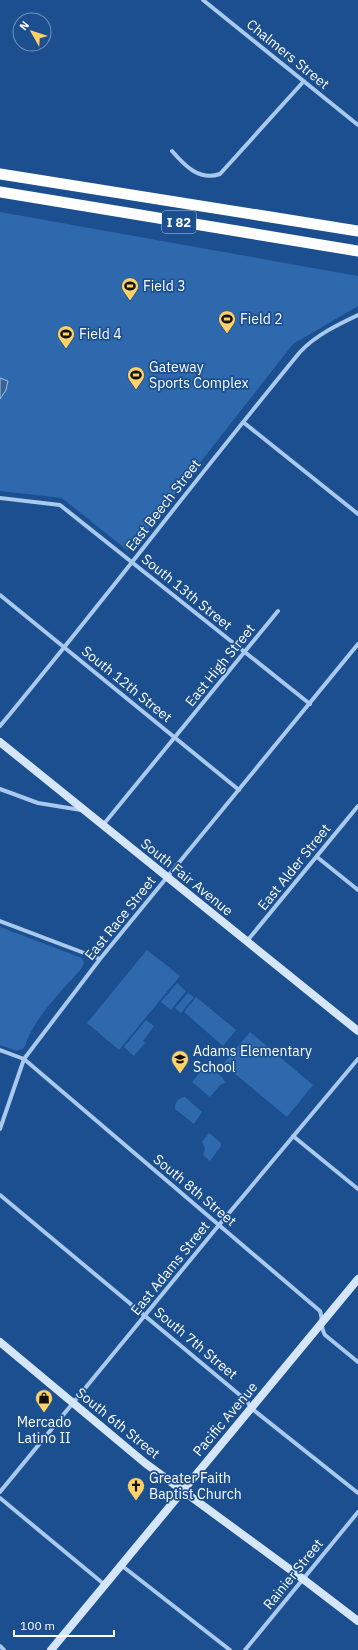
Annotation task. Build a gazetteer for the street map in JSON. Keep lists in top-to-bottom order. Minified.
{"streets":{"highway":["I 82"],"street":["Chalmers Street","East Beech Street","South 13th Street","East High Street","South 12th Street","East Alder Street","South Fair Avenue","East Race Street","South 8th Street","East Adams Street","South 7th Street","Pacific Avenue","South 6th Street","Rainier Street"]},"crossings":[["East Beech Street","South 13th Street"],["East Beech Street","South 12th Street"],["South 13th Street","East High Street"],["South 13th Street","East Race Street"],["East High Street","South 12th Street"],["East High Street","South Fair Avenue"],["South 12th Street","East Race Street"],["East Alder Street","South Fair Avenue"],["South Fair Avenue","East Race Street"],["East Race Street","South 8th Street"],["South 8th Street","East Adams Street"],["South 8th Street","Pacific Avenue"],["East Adams Street","South 7th Street"],["East Adams Street","South 6th Street"],["South 7th Street","Pacific Avenue"],["Pacific Avenue","South 6th Street"],["South 6th Street","Rainier Street"]],"places":{"sports":["Field 3","Field 2","Field 4","Gateway Sports Complex"],"school or university":["Adams Elementary School"],"shop":["Mercado Latino II"],"church":["Greater Faith Baptist Church"]},"scale_bar":"100 m","north":"top left"}
